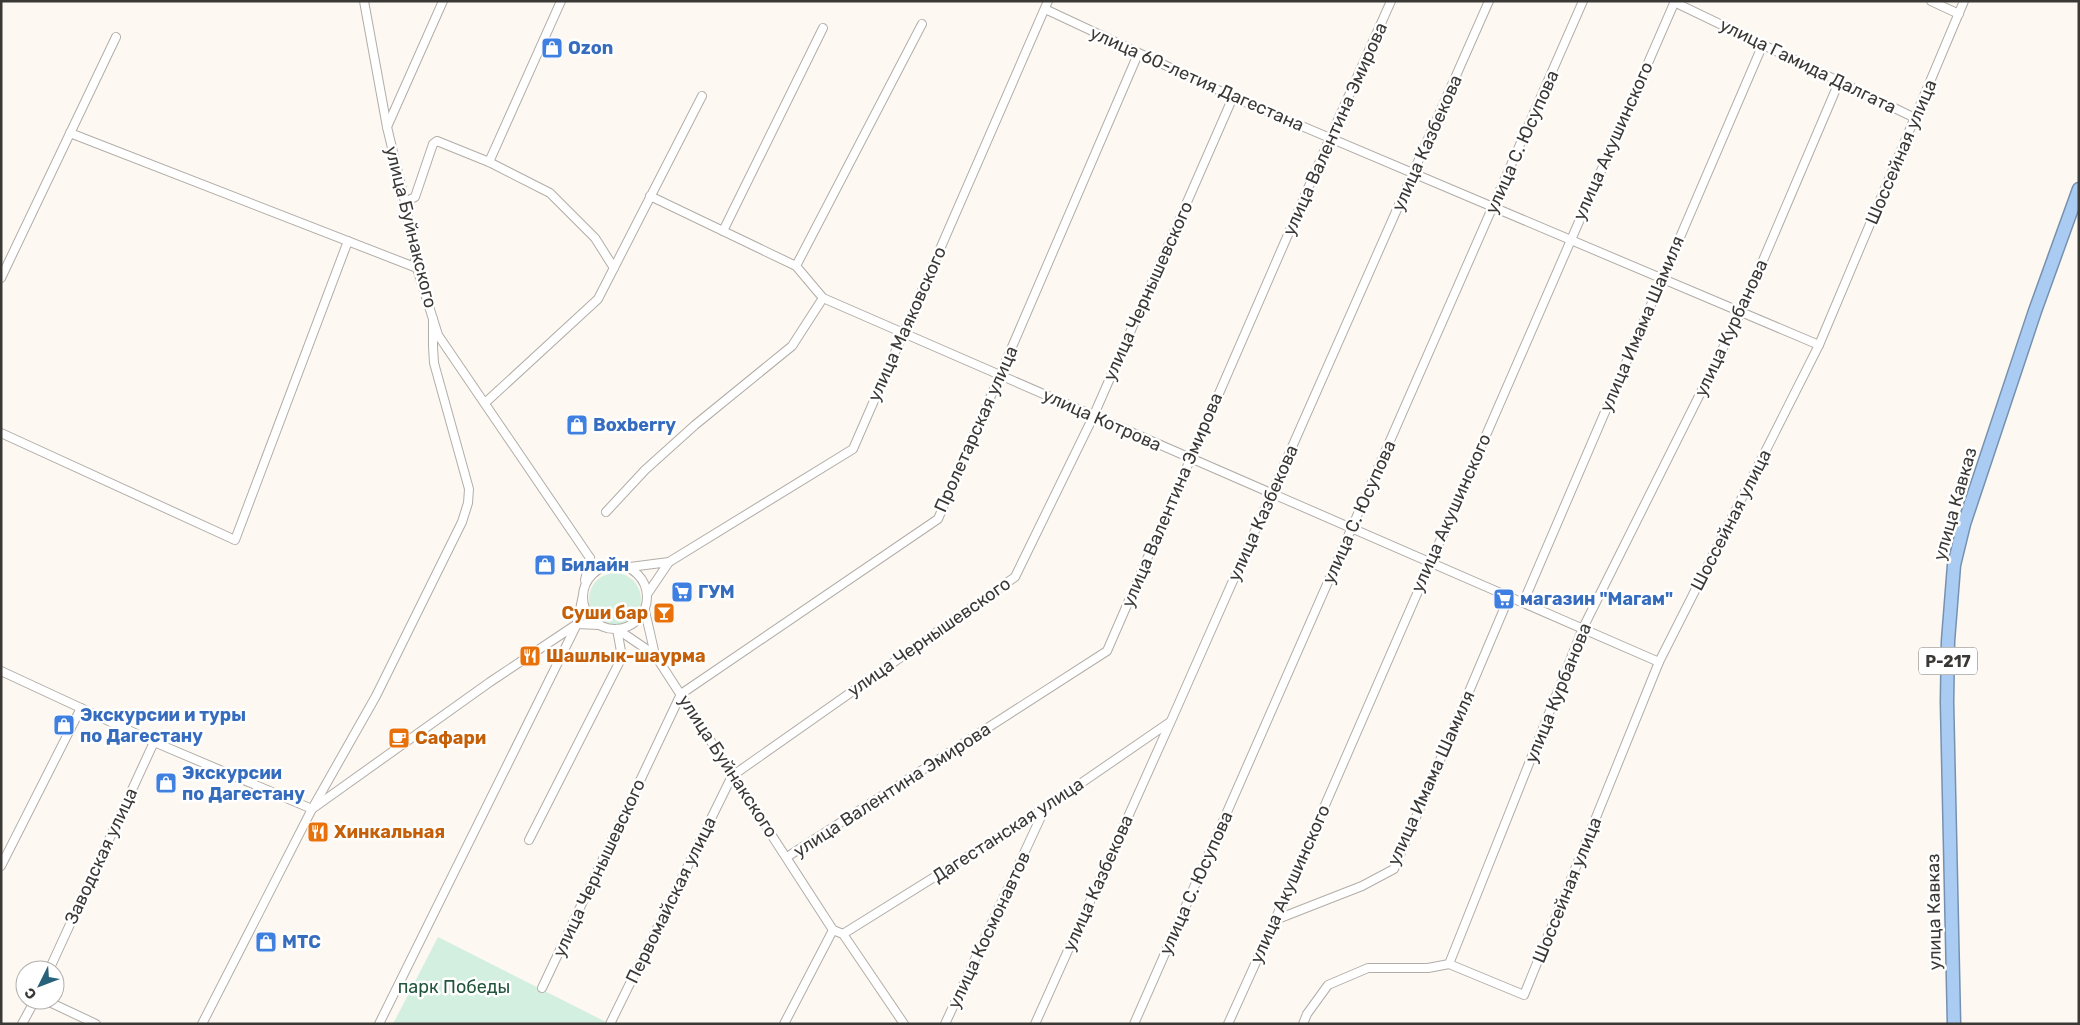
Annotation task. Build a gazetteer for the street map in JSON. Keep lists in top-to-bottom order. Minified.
{"streets":{"highway":["улица Кавказ","Р-217"],"street":["улица Гамида Далгата","улица 60-летия Дагестана","улица Валентина Эмирова","улица Акушинского","улица С. Юсупова","улица Казбекова","Шоссейная улица","улица Буйнакского","улица Чернышевского","улица Маяковского","улица Имама Шамиля","улица Курбанова","улица Котрова","Пролетарская улица","Дагестанская улица","Заводская улица","Первомайская улица","улица Космонавтов"]},"crossings":[["улица Гамида Далгата","улица Акушинского"],["улица Гамида Далгата","Шоссейная улица"],["улица Гамида Далгата","улица Имама Шамиля"],["улица Гамида Далгата","улица Курбанова"],["улица 60-летия Дагестана","улица Валентина Эмирова"],["улица 60-летия Дагестана","улица Акушинского"],["улица 60-летия Дагестана","улица С. Юсупова"],["улица 60-летия Дагестана","улица Казбекова"],["улица 60-летия Дагестана","Шоссейная улица"],["улица 60-летия Дагестана","улица Чернышевского"],["улица 60-летия Дагестана","улица Маяковского"],["улица 60-летия Дагестана","улица Имама Шамиля"],["улица 60-летия Дагестана","улица Курбанова"],["улица 60-летия Дагестана","Пролетарская улица"],["улица Валентина Эмирова","улица Буйнакского"],["улица Валентина Эмирова","улица Котрова"],["улица Акушинского","улица Имама Шамиля"],["улица Акушинского","улица Котрова"],["улица С. Юсупова","улица Котрова"],["улица Казбекова","улица Котрова"],["улица Казбекова","Дагестанская улица"],["Шоссейная улица","улица Курбанова"],["Шоссейная улица","улица Котрова"],["улица Буйнакского","улица Чернышевского"],["улица Буйнакского","Пролетарская улица"],["улица Буйнакского","Первомайская улица"],["улица Чернышевского","улица Котрова"],["улица Чернышевского","Пролетарская улица"],["улица Чернышевского","Первомайская улица"],["улица Маяковского","улица Котрова"],["улица Имама Шамиля","улица Котрова"],["улица Курбанова","улица Котрова"],["улица Котрова","Пролетарская улица"],["Дагестанская улица","улица Космонавтов"]],"parks":["парк Победы"],"places":{"shop":["Ozon","Boxberry","Билайн","Экскурсии и туры по Дагестану","Экскурсии по Дагестану","МТС"],"supermarket":["ГУМ","магазин \"Магам\""],"bar":["Суши бар"],"restaurant":["Шашлык-шаурма","Хинкальная"],"cafe":["Сафари"]},"north":"bottom left"}
